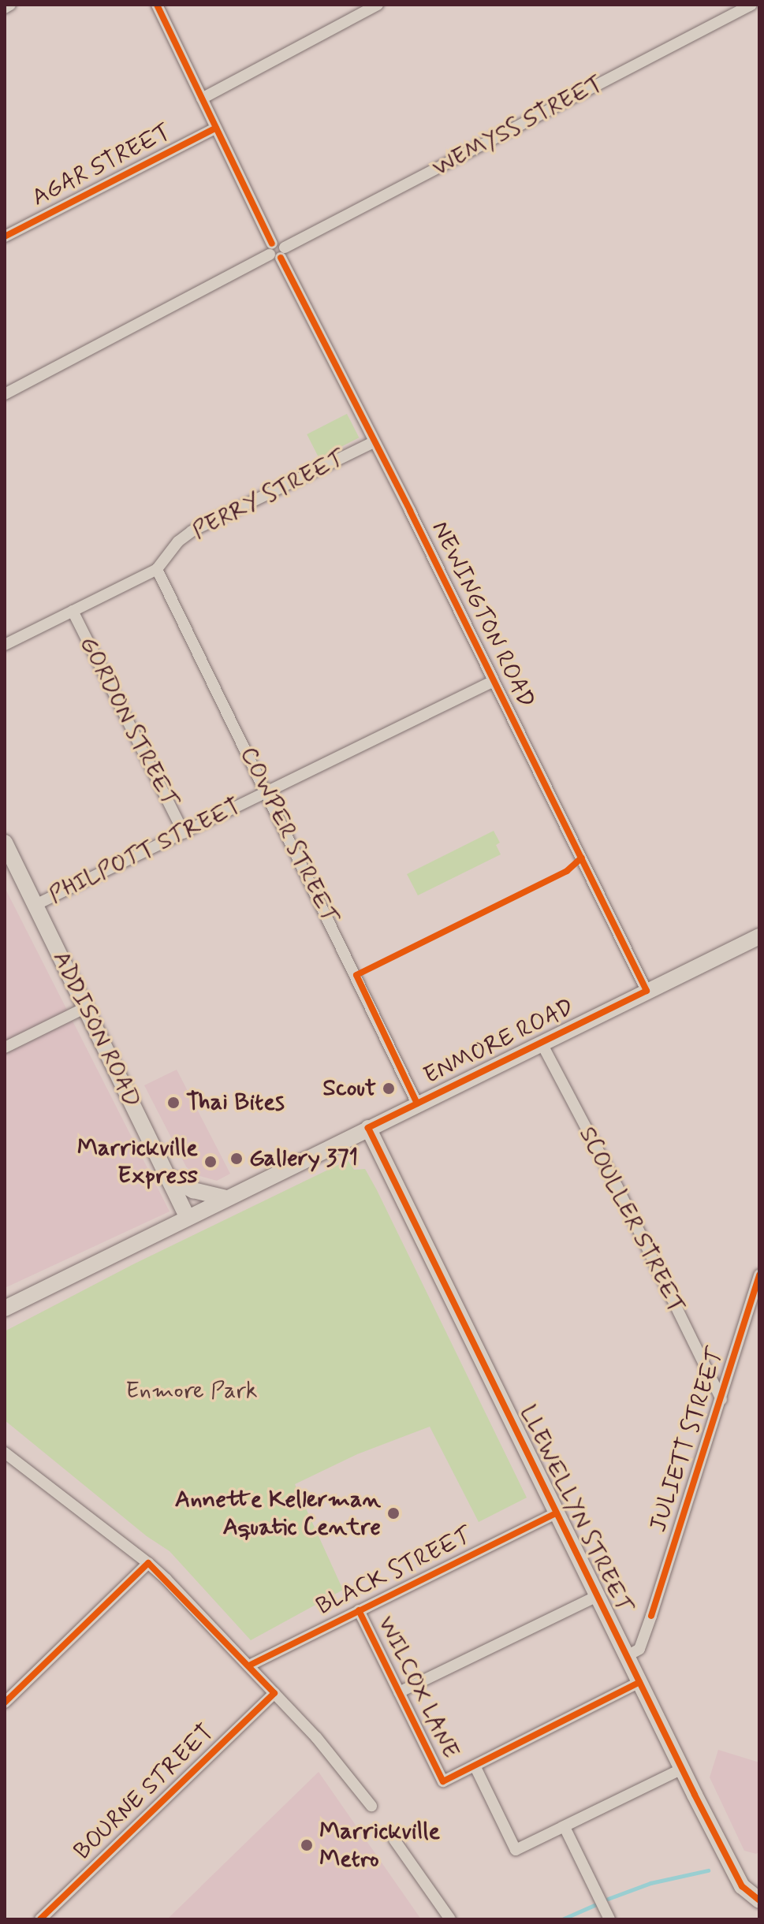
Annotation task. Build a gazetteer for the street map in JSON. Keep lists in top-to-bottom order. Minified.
{"streets":{"main road":["ADDISON ROAD","ENMORE ROAD","LLEWELLYN STREET"],"street":["WEMYSS STREET","AGAR STREET","PERRY STREET","NEWINGTON ROAD","GORDON STREET","COWPER STREET","PHILPOTT STREET","SCOULLER STREET","JULIETT STREET","BLACK STREET","WILCOX LANE","BOURNE STREET"]},"crossings":[["WEMYSS STREET","NEWINGTON ROAD"],["AGAR STREET","NEWINGTON ROAD"],["PERRY STREET","NEWINGTON ROAD"],["PERRY STREET","GORDON STREET"],["PERRY STREET","COWPER STREET"],["NEWINGTON ROAD","PHILPOTT STREET"],["NEWINGTON ROAD","ENMORE ROAD"],["GORDON STREET","PHILPOTT STREET"],["COWPER STREET","PHILPOTT STREET"],["COWPER STREET","ENMORE ROAD"],["PHILPOTT STREET","ADDISON ROAD"],["ADDISON ROAD","ENMORE ROAD"],["ENMORE ROAD","SCOULLER STREET"],["ENMORE ROAD","LLEWELLYN STREET"],["SCOULLER STREET","JULIETT STREET"],["JULIETT STREET","LLEWELLYN STREET"],["LLEWELLYN STREET","BLACK STREET"],["BLACK STREET","WILCOX LANE"]],"parks":["Enmore Park"],"places":["Scout","Thai Bites","Gallery 371","Marrickville Express","Annette Kellerman Aquatic Centre","Marrickville Metro"]}
